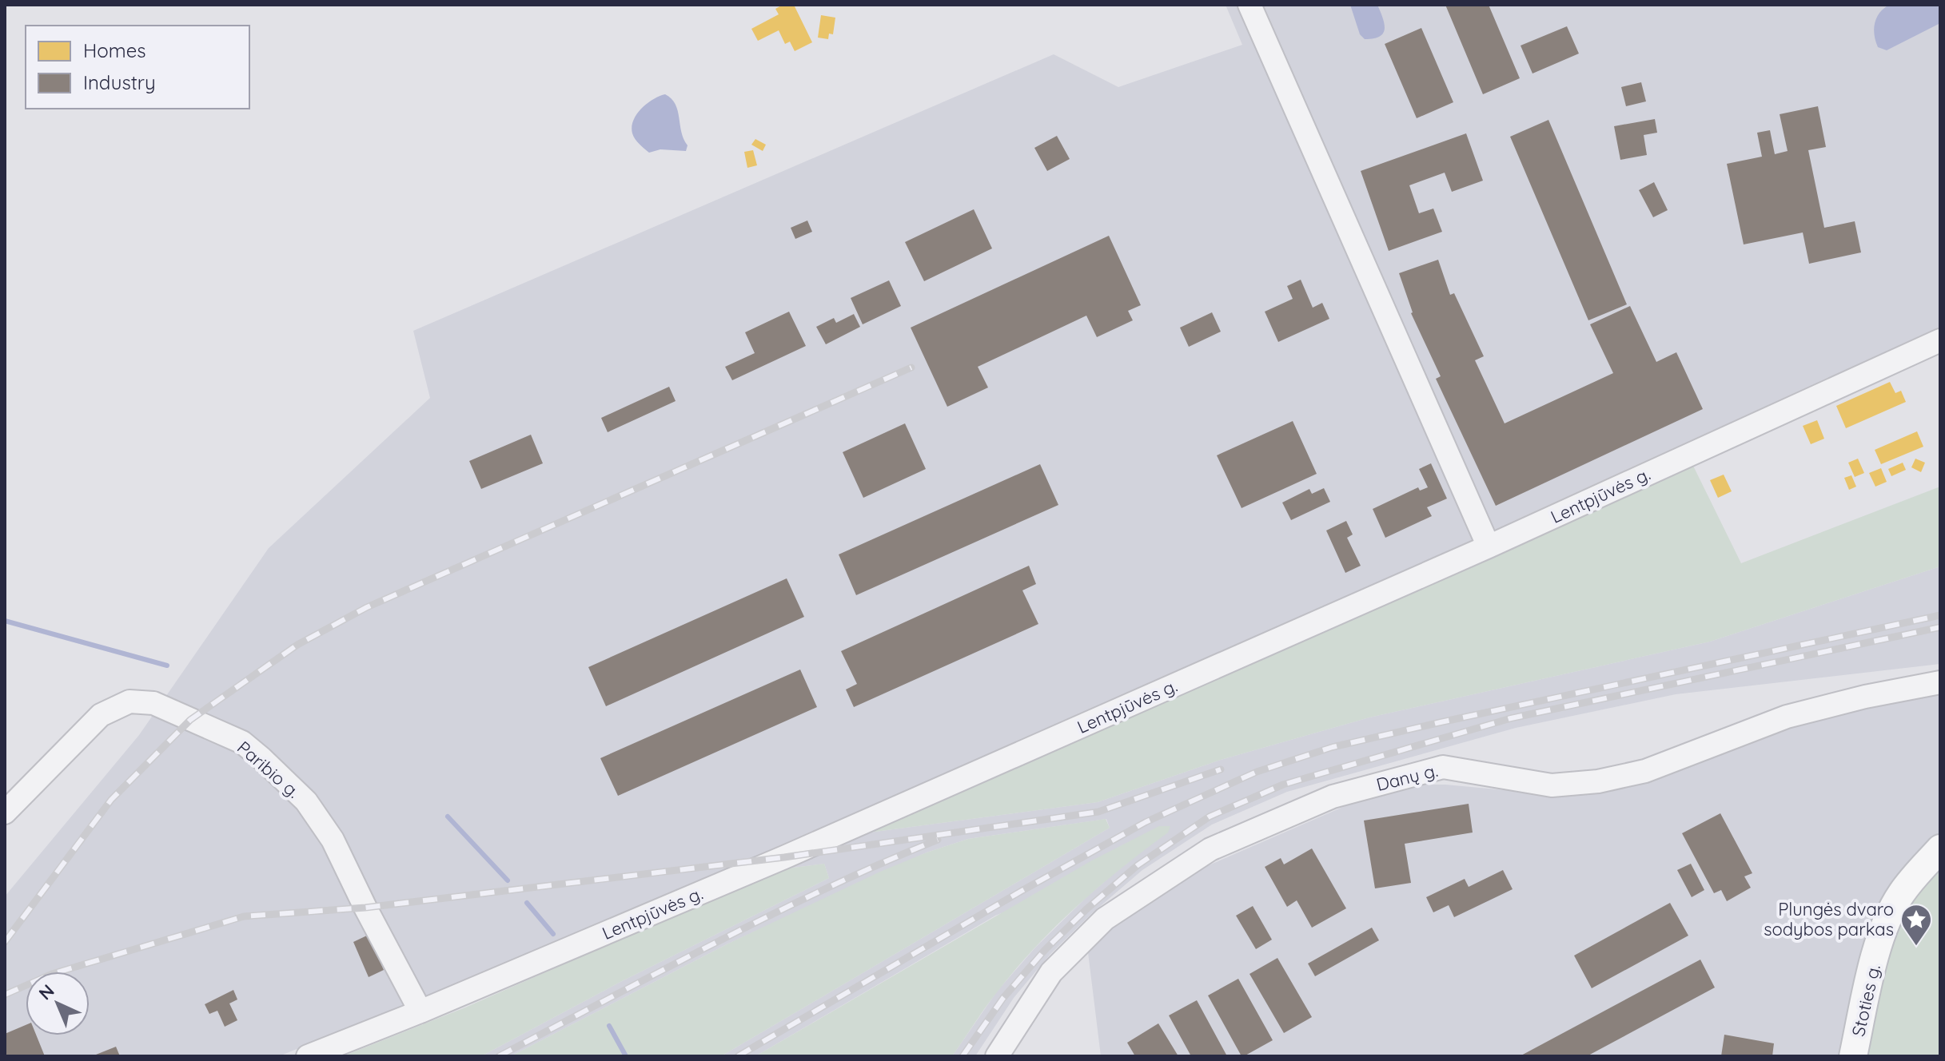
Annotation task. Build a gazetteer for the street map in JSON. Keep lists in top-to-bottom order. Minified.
{"streets":{"main road":["Stoties g."],"street":["Lentpjūvės g.","Paribio g.","Danų g."]},"crossings":[["Lentpjūvės g.","Paribio g."]],"places":{"place":["Plungės dvaro sodybos parkas"]},"legend":["Homes","Industry"],"north":"top left"}
